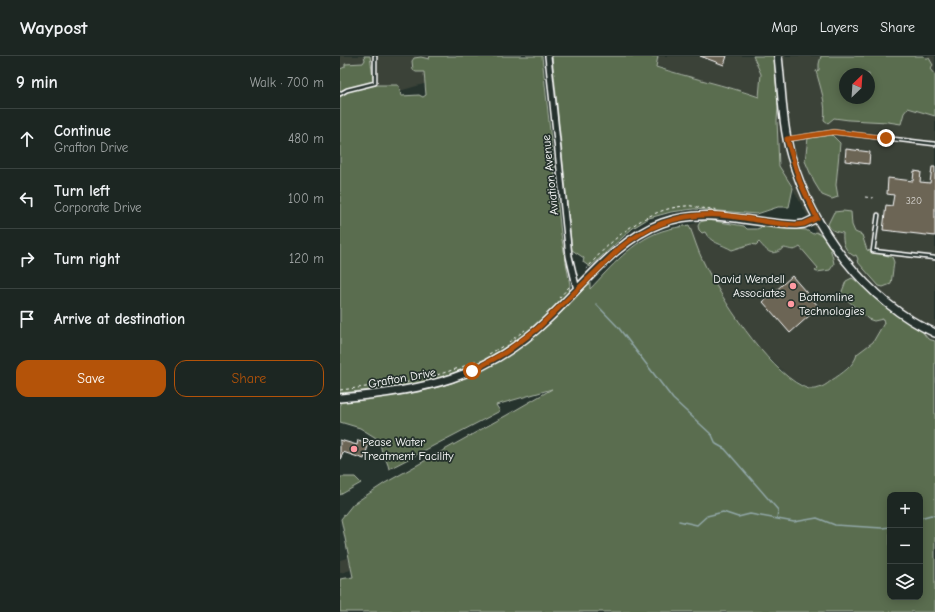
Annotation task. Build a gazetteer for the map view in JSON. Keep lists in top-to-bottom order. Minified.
{"streets":{"street":["Aviation Avenue","Grafton Drive"]},"crossings":[["Aviation Avenue","Grafton Drive"]],"places":["David Wendell Associates","Bottomline Technologies","Pease Water Treatment Facility"],"house_numbers":["320"],"north":"top right","page":{"header":"Waypost","nav":["Map","Layers","Share"],"heading":["9 min","Walk · 700 m"],"list":[["Continue","Grafton Drive","480 m"],["Turn left","Corporate Drive","100 m"],["Turn right","120 m"],"Arrive at destination"],"buttons":["Save","Share"],"map_buttons":["+","−"]}}
